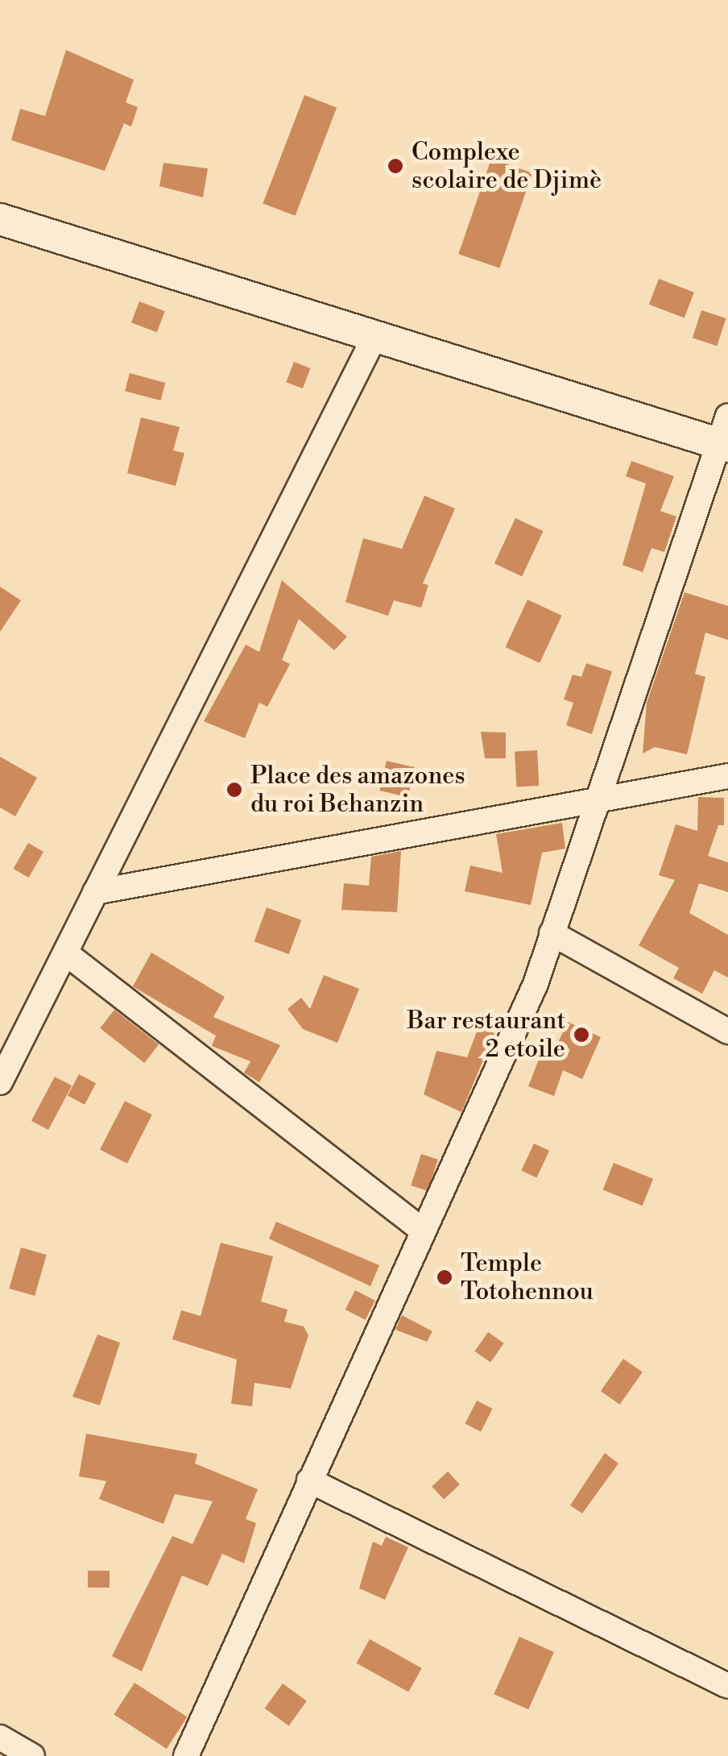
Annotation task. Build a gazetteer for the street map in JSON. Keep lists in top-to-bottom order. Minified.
{"places":["Complexe scolaire de Djimè","Place des amazones du roi Behanzin","Bar restaurant 2 etoile","Temple Totohennou"]}
